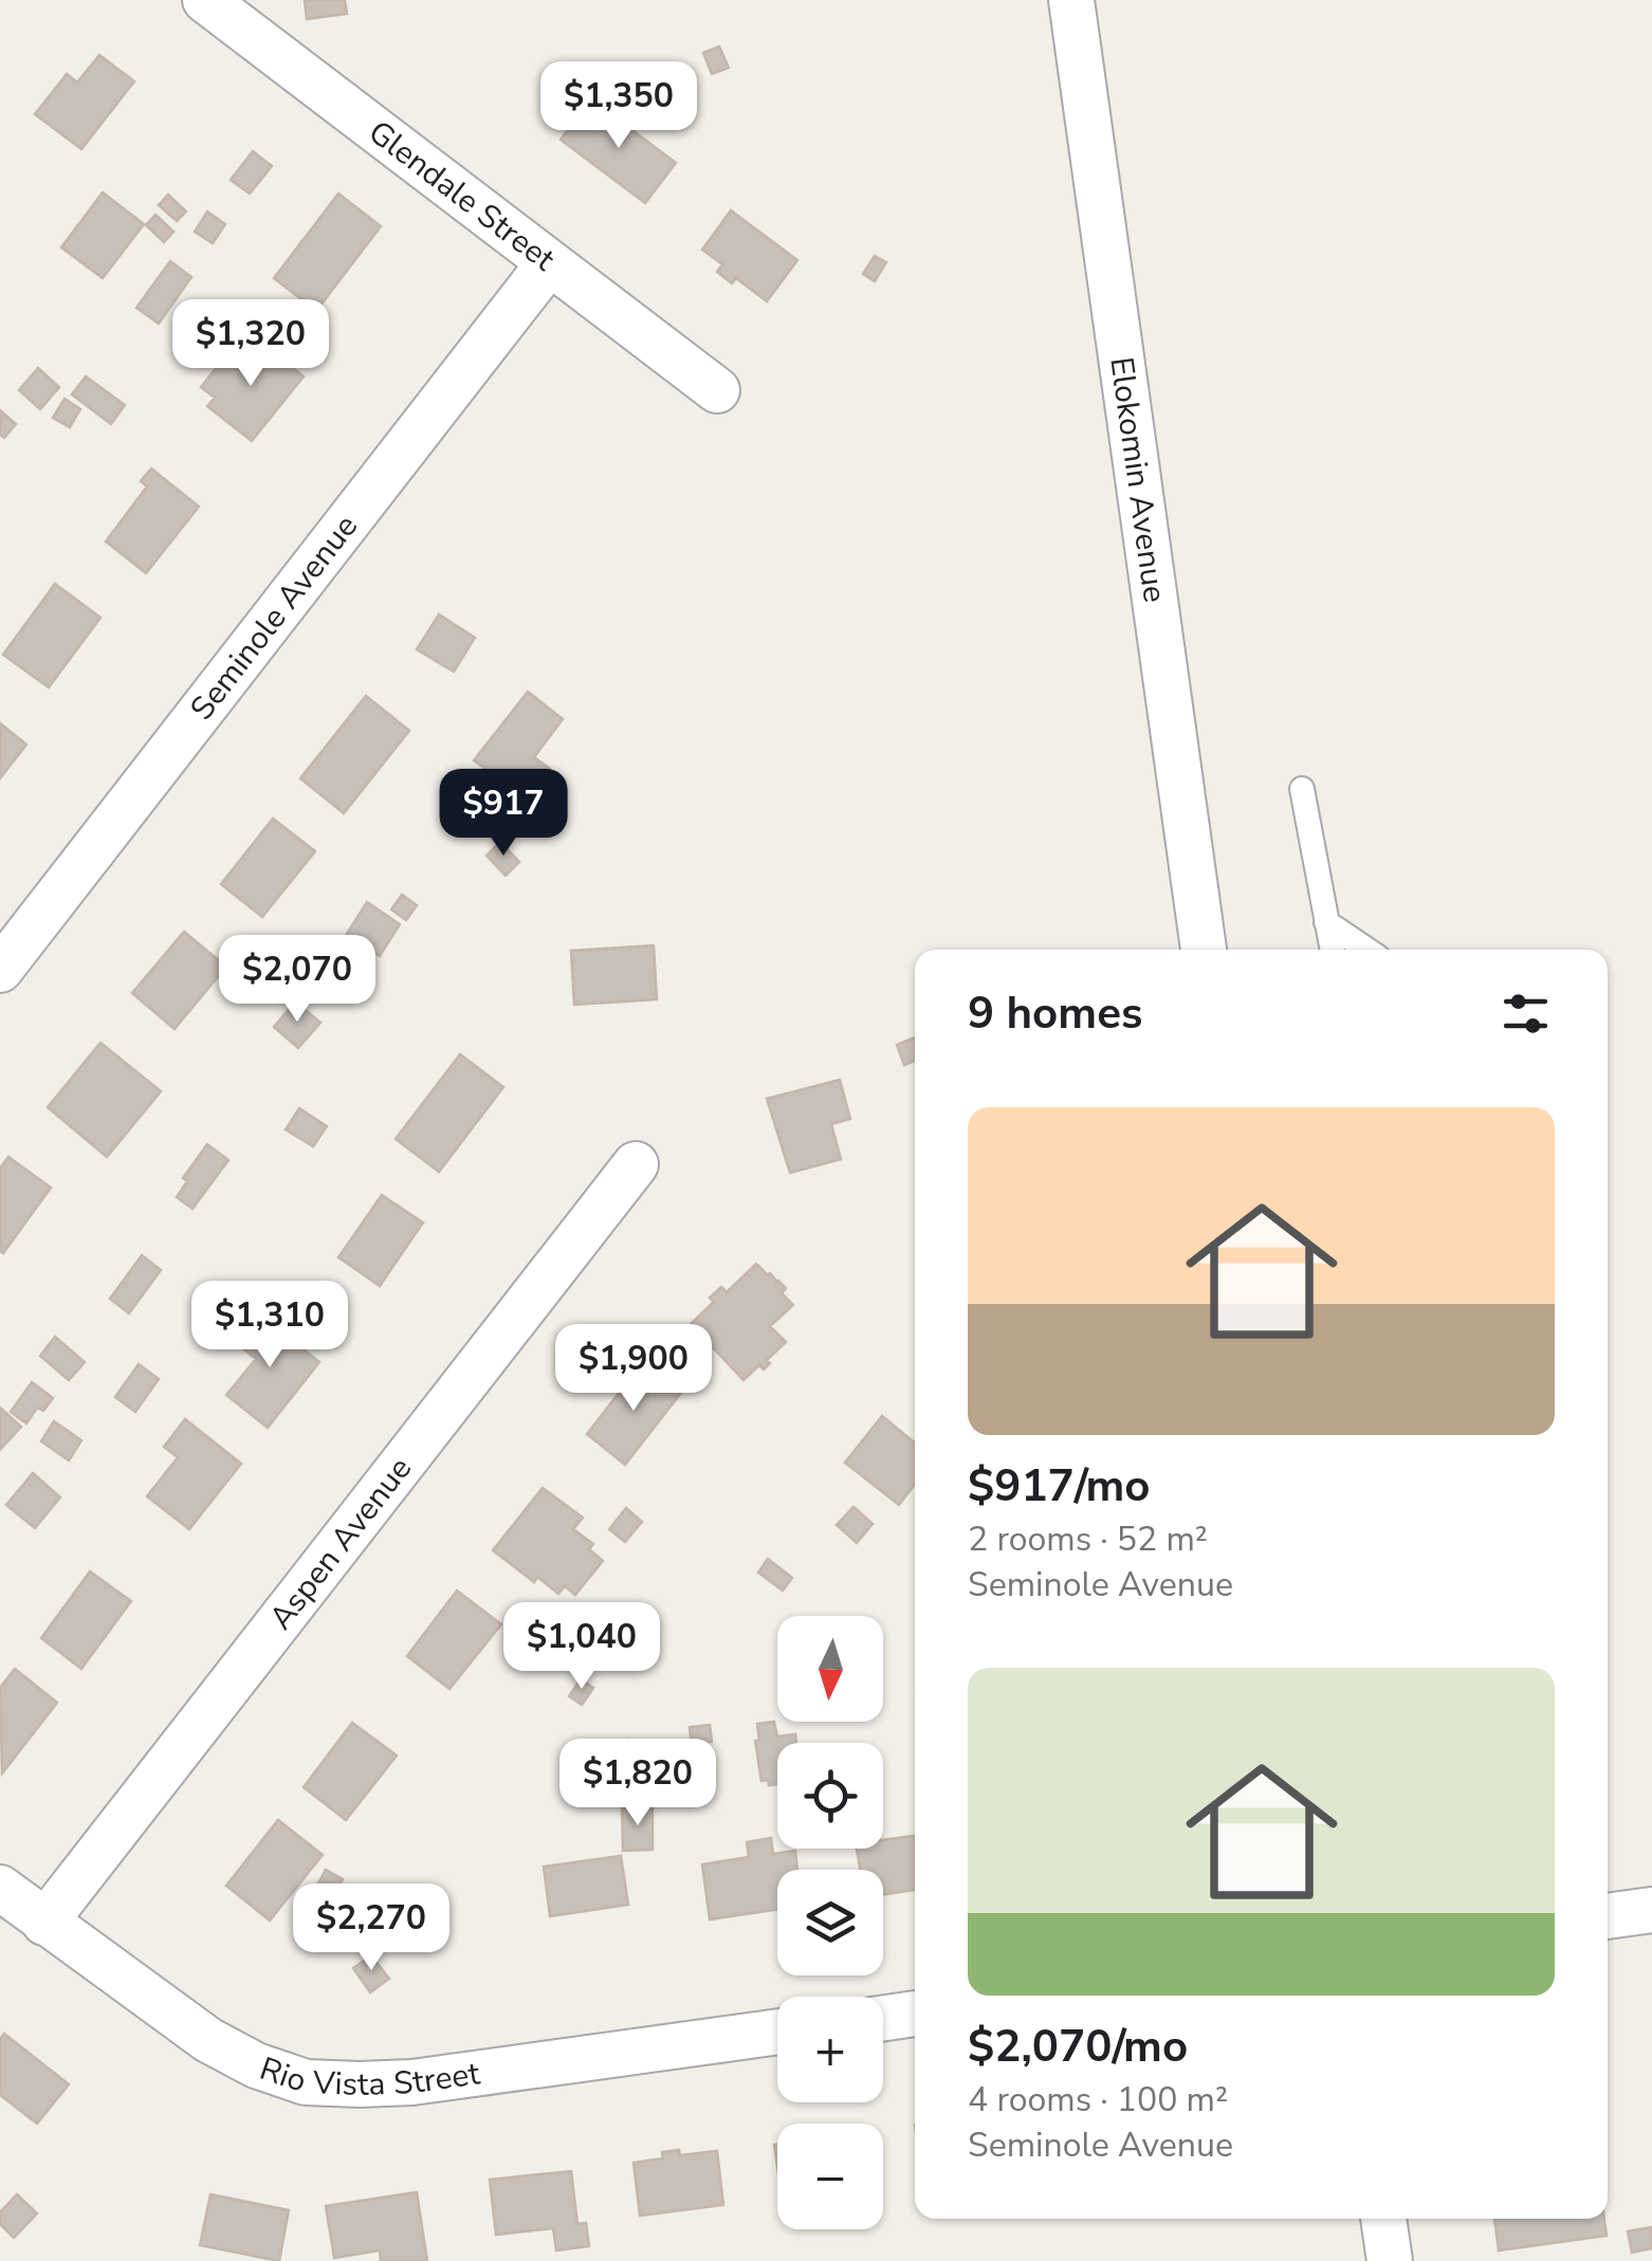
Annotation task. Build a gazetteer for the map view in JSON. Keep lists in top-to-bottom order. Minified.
{"streets":{"street":["Glendale Street","Elokomin Avenue","Seminole Avenue","Aspen Avenue","Rio Vista Street"]},"crossings":[["Glendale Street","Seminole Avenue"],["Aspen Avenue","Rio Vista Street"]],"north":"bottom","page":{"price":["$1,350","$1,320","$917","$2,070","$1,310","$1,900","$1,040","$1,820","$2,270"],"heading":"9 homes","list":[{"name":"$917/mo","note":"2 rooms · 52 m² · Seminole Avenue"},{"name":"$2,070/mo","note":"4 rooms · 100 m² · Seminole Avenue"}],"map_buttons":["+","−"]}}
